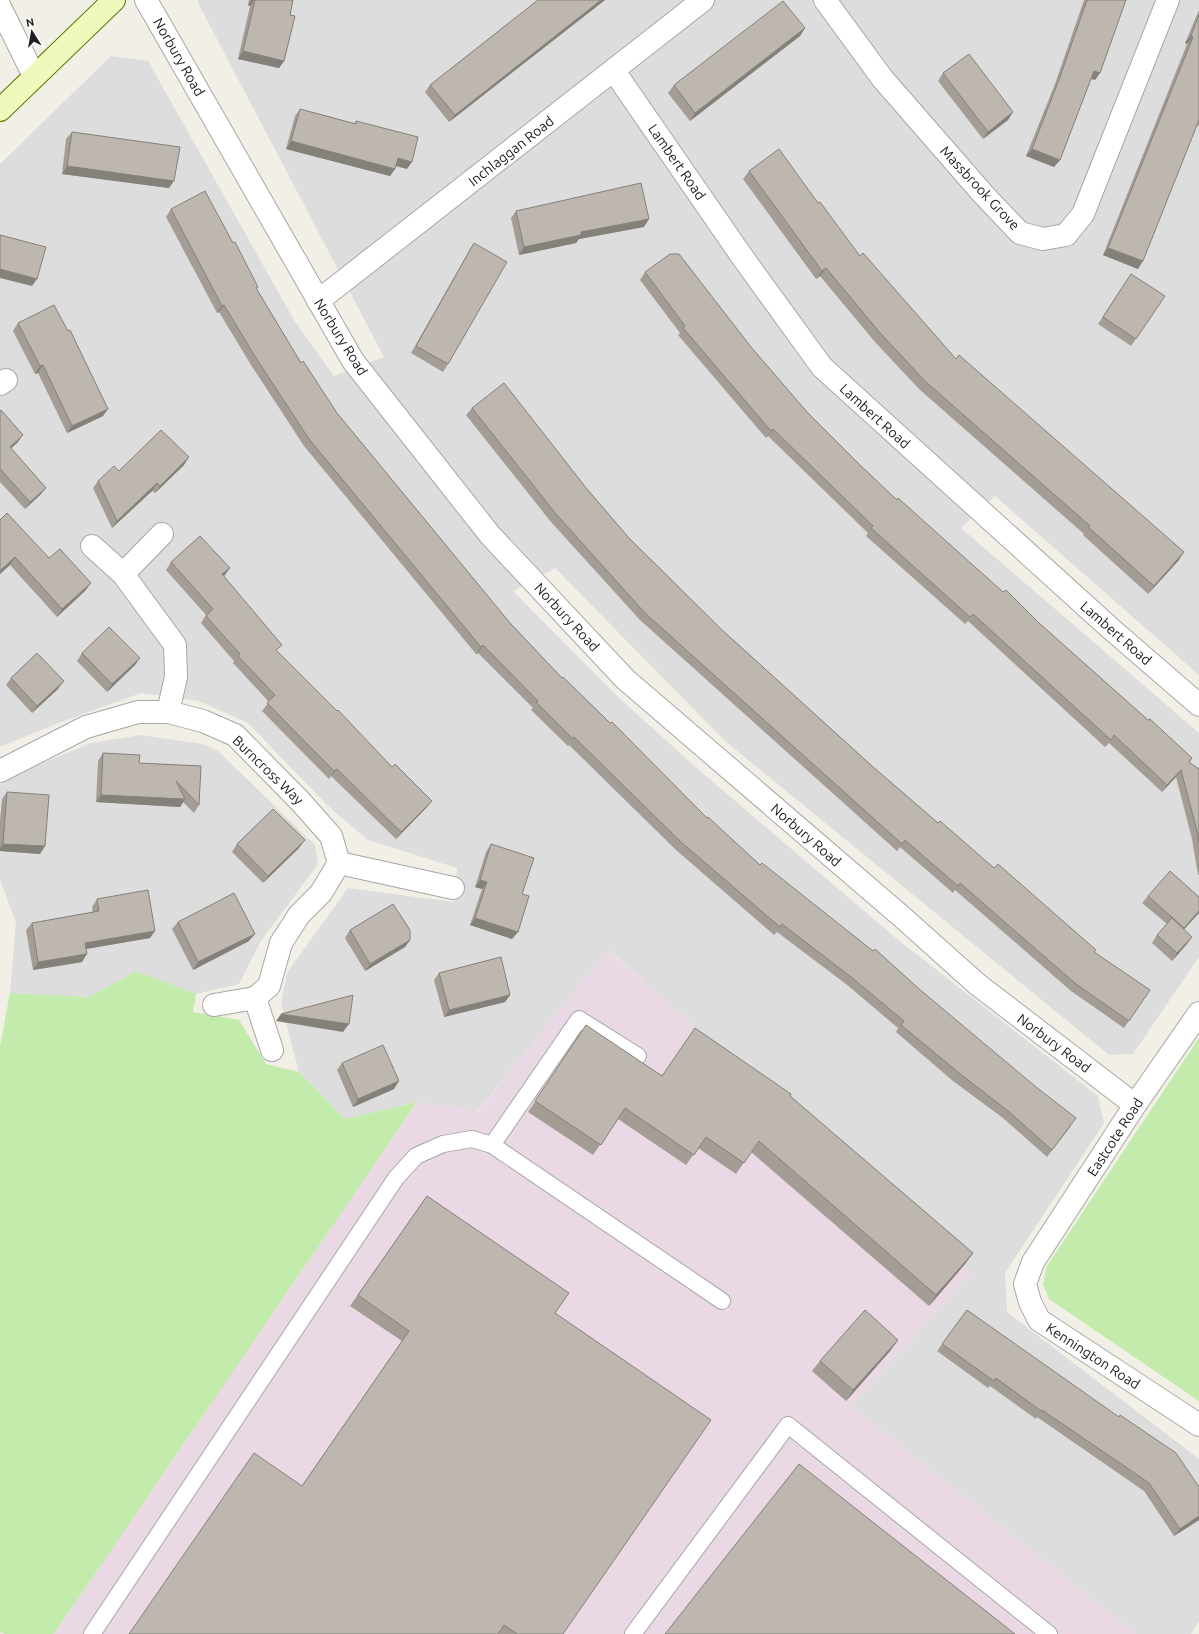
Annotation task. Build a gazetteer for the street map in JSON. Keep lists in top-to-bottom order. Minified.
{"streets":{"street":["Norbury Road","Inchlaggan Road","Lambert Road","Massbrook Grove","Burncross Way","Eastcote Road","Kennington Road"]},"crossings":[["Norbury Road","Inchlaggan Road"],["Norbury Road","Eastcote Road"],["Inchlaggan Road","Lambert Road"],["Eastcote Road","Kennington Road"]],"north":"top"}
